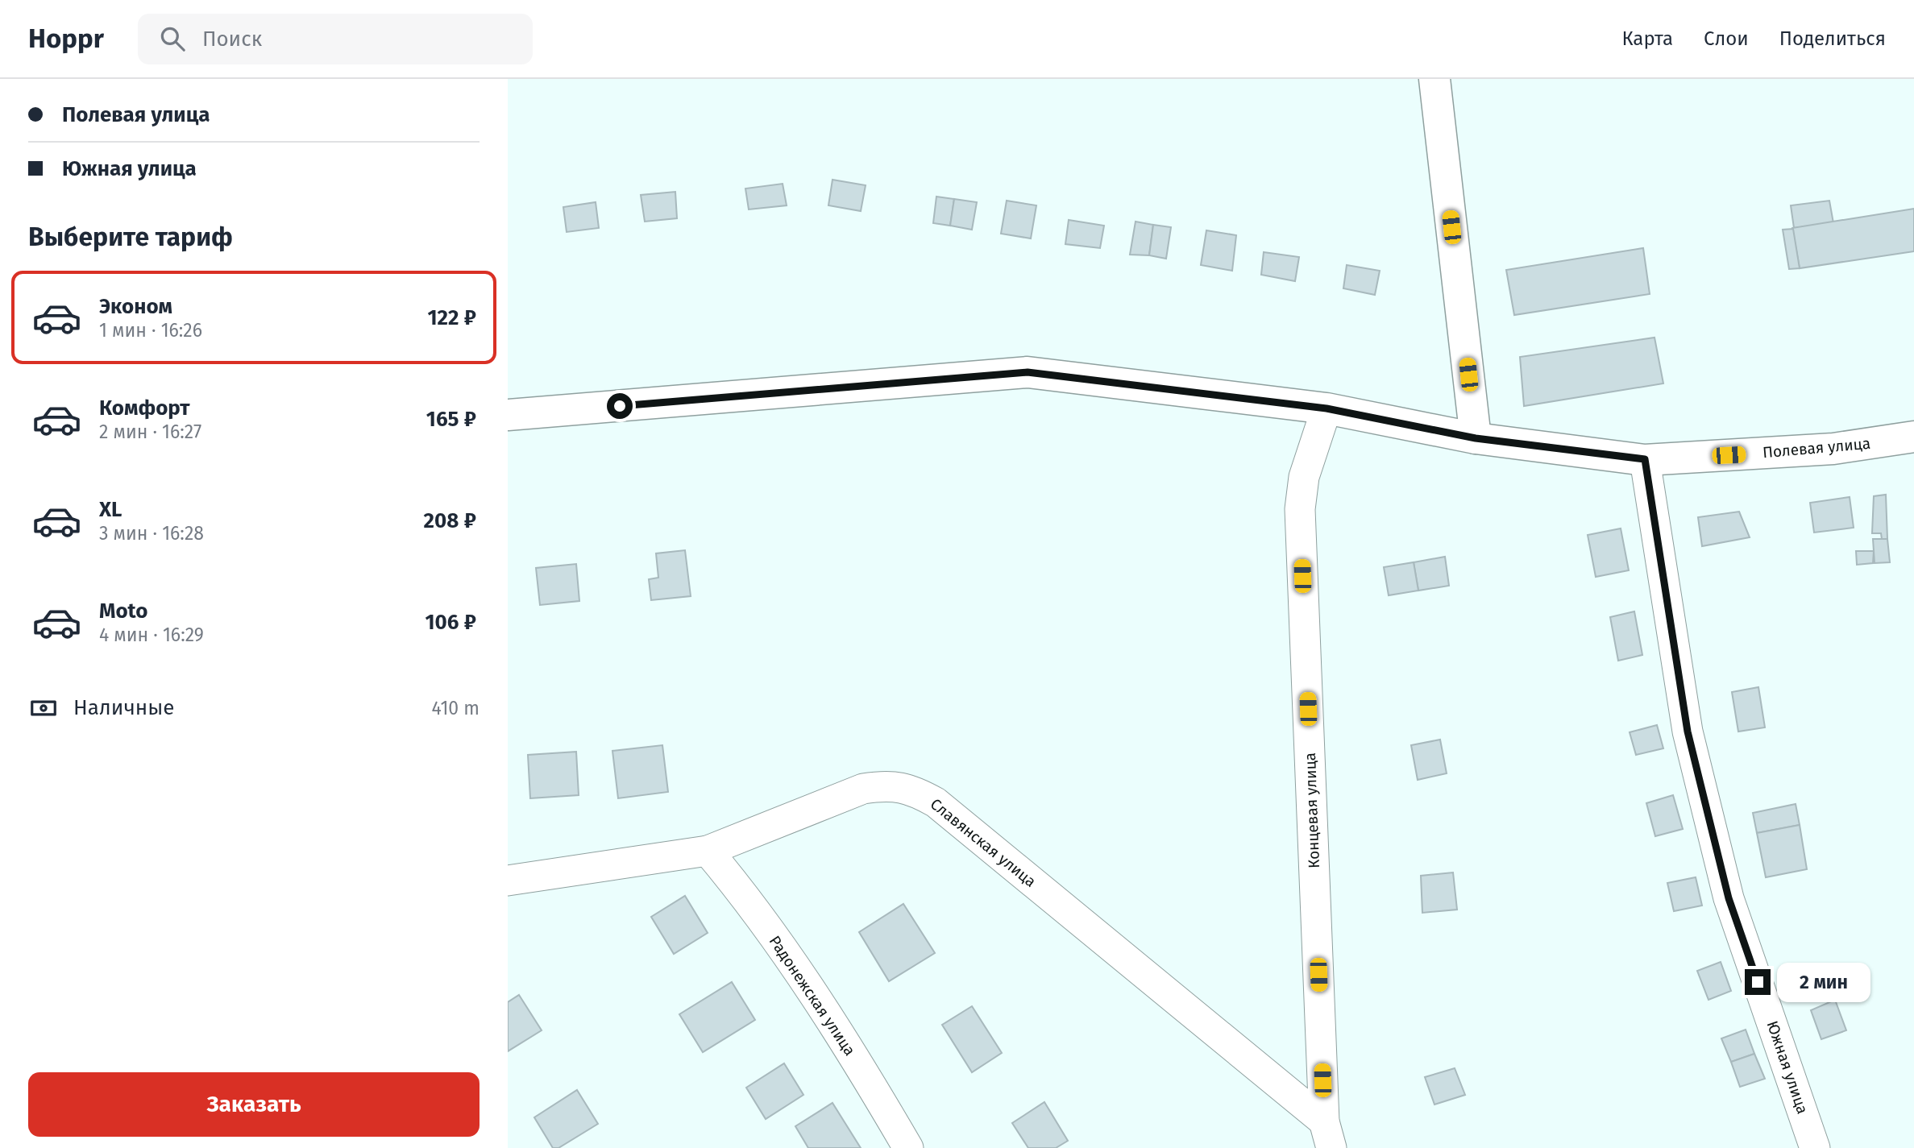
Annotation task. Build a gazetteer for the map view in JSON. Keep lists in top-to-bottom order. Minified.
{"streets":{"street":["Полевая улица","Концевая улица","Славянская улица","Радонежская улица","Южная улица"]},"crossings":[["Полевая улица","Концевая улица"],["Полевая улица","Южная улица"],["Концевая улица","Славянская улица"],["Славянская улица","Радонежская улица"]],"page":{"header":"Hoppr","search":"Поиск","nav":["Карта","Слои","Поделиться"],"banner":["Полевая улица","Южная улица"],"heading":"Выберите тариф","list":[{"name":"Эконом","note":"1 мин · 16:26","value":"122 ₽"},{"name":"Комфорт","note":"2 мин · 16:27","value":"165 ₽"},{"name":"XL","note":"3 мин · 16:28","value":"208 ₽"},{"name":"Moto","note":"4 мин · 16:29","value":"106 ₽"}],"pay":["Наличные","410 m"],"bubble":"2 мин","buttons":"Заказать"}}
